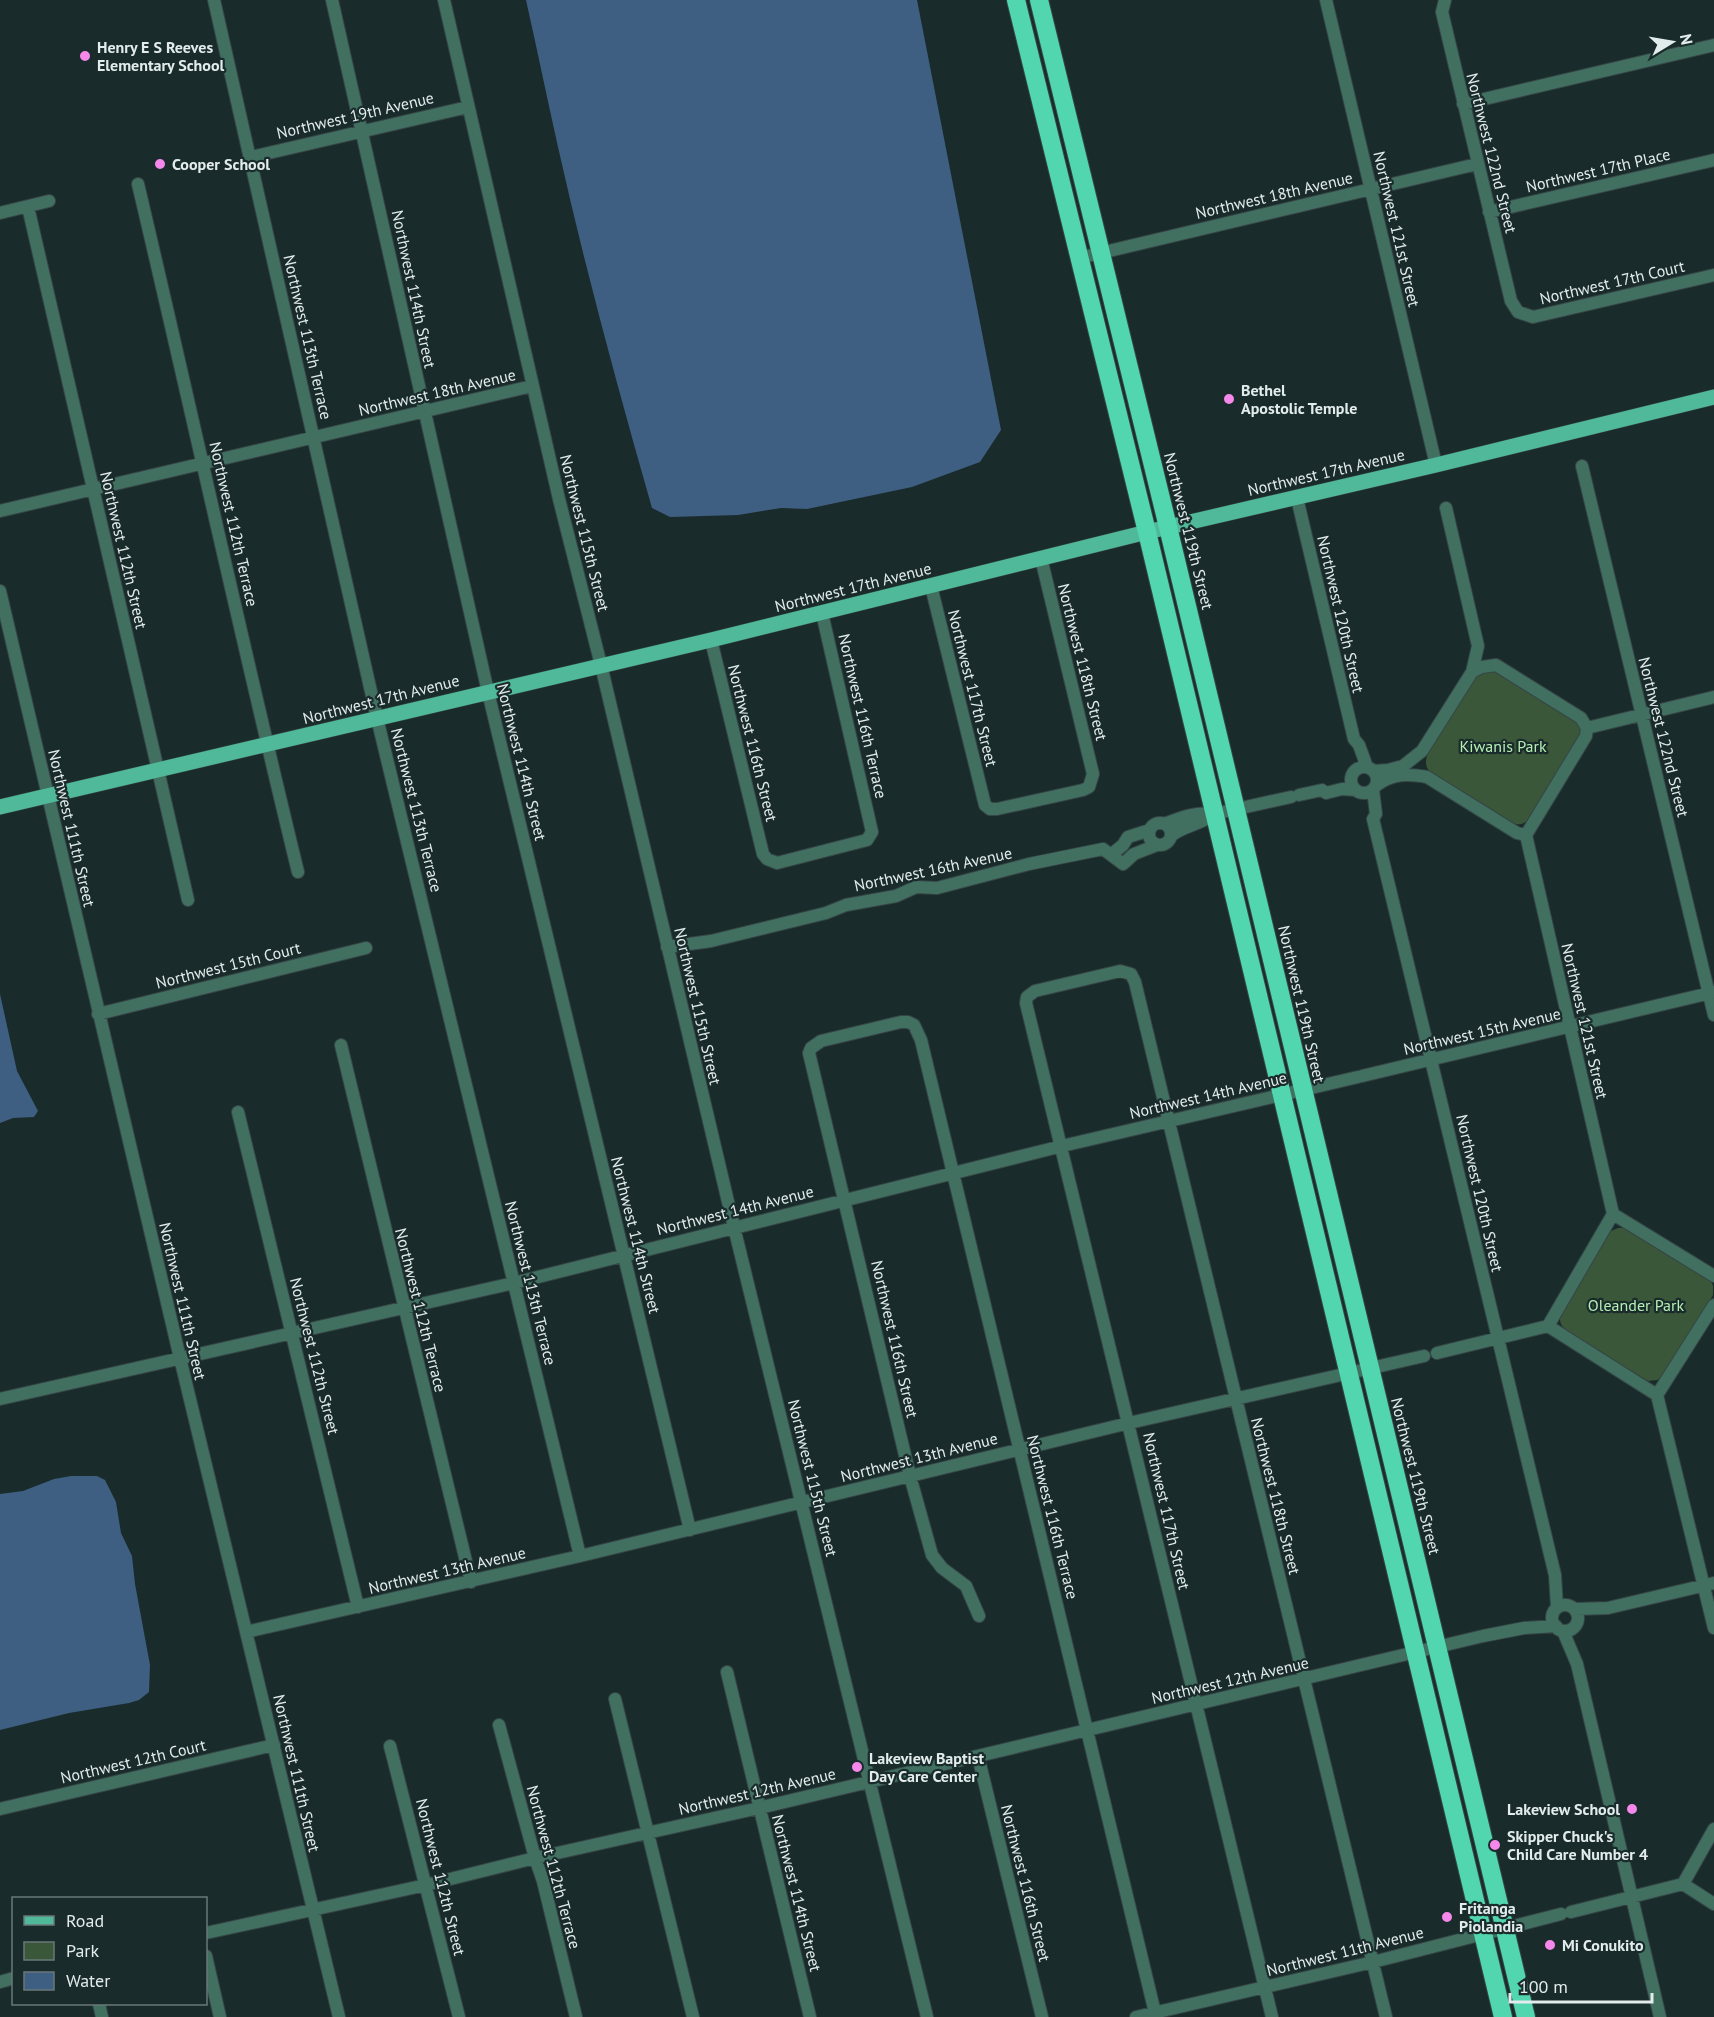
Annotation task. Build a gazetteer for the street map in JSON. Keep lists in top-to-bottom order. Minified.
{"streets":{"highway":["Northwest 119th Street"],"main road":["Northwest 17th Avenue"],"street":["Northwest 19th Avenue","Northwest 122nd Street","Northwest 17th Place","Northwest 18th Avenue","Northwest 121st Street","Northwest 17th Court","Northwest 114th Street","Northwest 113th Terrace","Northwest 112th Terrace","Northwest 115th Street","Northwest 112th Street","Northwest 120th Street","Northwest 118th Street","Northwest 117th Street","Northwest 116th Terrace","Northwest 116th Street","Northwest 111th Street","Northwest 16th Avenue","Northwest 15th Court","Northwest 15th Avenue","Northwest 14th Avenue","Northwest 13th Avenue","Northwest 12th Avenue","Northwest 12th Court","Northwest 11th Avenue"]},"crossings":[["Northwest 19th Avenue","Northwest 114th Street"],["Northwest 19th Avenue","Northwest 113th Terrace"],["Northwest 19th Avenue","Northwest 115th Street"],["Northwest 122nd Street","Northwest 17th Place"],["Northwest 122nd Street","Northwest 18th Avenue"],["Northwest 122nd Street","Northwest 17th Court"],["Northwest 122nd Street","Northwest 15th Avenue"],["Northwest 18th Avenue","Northwest 121st Street"],["Northwest 18th Avenue","Northwest 114th Street"],["Northwest 18th Avenue","Northwest 113th Terrace"],["Northwest 18th Avenue","Northwest 112th Terrace"],["Northwest 18th Avenue","Northwest 119th Street"],["Northwest 18th Avenue","Northwest 115th Street"],["Northwest 18th Avenue","Northwest 112th Street"],["Northwest 121st Street","Northwest 17th Avenue"],["Northwest 121st Street","Northwest 15th Avenue"],["Northwest 114th Street","Northwest 17th Avenue"],["Northwest 114th Street","Northwest 14th Avenue"],["Northwest 114th Street","Northwest 13th Avenue"],["Northwest 114th Street","Northwest 12th Avenue"],["Northwest 113th Terrace","Northwest 17th Avenue"],["Northwest 113th Terrace","Northwest 14th Avenue"],["Northwest 113th Terrace","Northwest 13th Avenue"],["Northwest 17th Avenue","Northwest 112th Terrace"],["Northwest 17th Avenue","Northwest 119th Street"],["Northwest 17th Avenue","Northwest 115th Street"],["Northwest 17th Avenue","Northwest 112th Street"],["Northwest 17th Avenue","Northwest 120th Street"],["Northwest 17th Avenue","Northwest 118th Street"],["Northwest 17th Avenue","Northwest 117th Street"],["Northwest 17th Avenue","Northwest 116th Terrace"],["Northwest 17th Avenue","Northwest 116th Street"],["Northwest 17th Avenue","Northwest 111th Street"],["Northwest 112th Terrace","Northwest 14th Avenue"],["Northwest 112th Terrace","Northwest 13th Avenue"],["Northwest 112th Terrace","Northwest 12th Avenue"],["Northwest 119th Street","Northwest 16th Avenue"],["Northwest 119th Street","Northwest 15th Avenue"],["Northwest 119th Street","Northwest 14th Avenue"],["Northwest 119th Street","Northwest 13th Avenue"],["Northwest 119th Street","Northwest 12th Avenue"],["Northwest 119th Street","Northwest 11th Avenue"],["Northwest 115th Street","Northwest 16th Avenue"],["Northwest 115th Street","Northwest 14th Avenue"],["Northwest 115th Street","Northwest 13th Avenue"],["Northwest 115th Street","Northwest 12th Avenue"],["Northwest 112th Street","Northwest 14th Avenue"],["Northwest 112th Street","Northwest 13th Avenue"],["Northwest 112th Street","Northwest 12th Avenue"],["Northwest 120th Street","Northwest 15th Avenue"],["Northwest 120th Street","Northwest 12th Avenue"],["Northwest 120th Street","Northwest 11th Avenue"],["Northwest 118th Street","Northwest 117th Street"],["Northwest 118th Street","Northwest 14th Avenue"],["Northwest 118th Street","Northwest 13th Avenue"],["Northwest 118th Street","Northwest 12th Avenue"],["Northwest 118th Street","Northwest 11th Avenue"],["Northwest 117th Street","Northwest 14th Avenue"],["Northwest 117th Street","Northwest 13th Avenue"],["Northwest 117th Street","Northwest 12th Avenue"],["Northwest 117th Street","Northwest 11th Avenue"],["Northwest 116th Terrace","Northwest 116th Street"],["Northwest 116th Terrace","Northwest 14th Avenue"],["Northwest 116th Terrace","Northwest 13th Avenue"],["Northwest 116th Terrace","Northwest 12th Avenue"],["Northwest 116th Terrace","Northwest 11th Avenue"],["Northwest 116th Street","Northwest 14th Avenue"],["Northwest 116th Street","Northwest 13th Avenue"],["Northwest 116th Street","Northwest 12th Avenue"],["Northwest 111th Street","Northwest 15th Court"],["Northwest 111th Street","Northwest 14th Avenue"],["Northwest 111th Street","Northwest 13th Avenue"],["Northwest 111th Street","Northwest 12th Avenue"],["Northwest 111th Street","Northwest 12th Court"],["Northwest 15th Avenue","Northwest 14th Avenue"]],"parks":["Kiwanis Park","Oleander Park"],"places":["Henry E S Reeves Elementary School","Cooper School","Bethel Apostolic Temple","Lakeview Baptist Day Care Center","Lakeview School","Skipper Chuck's Child Care Number 4","Fritanga Piolandia","Mi Conukito"],"legend":["Road","Park","Water"],"scale_bar":"100 m","north":"right"}
